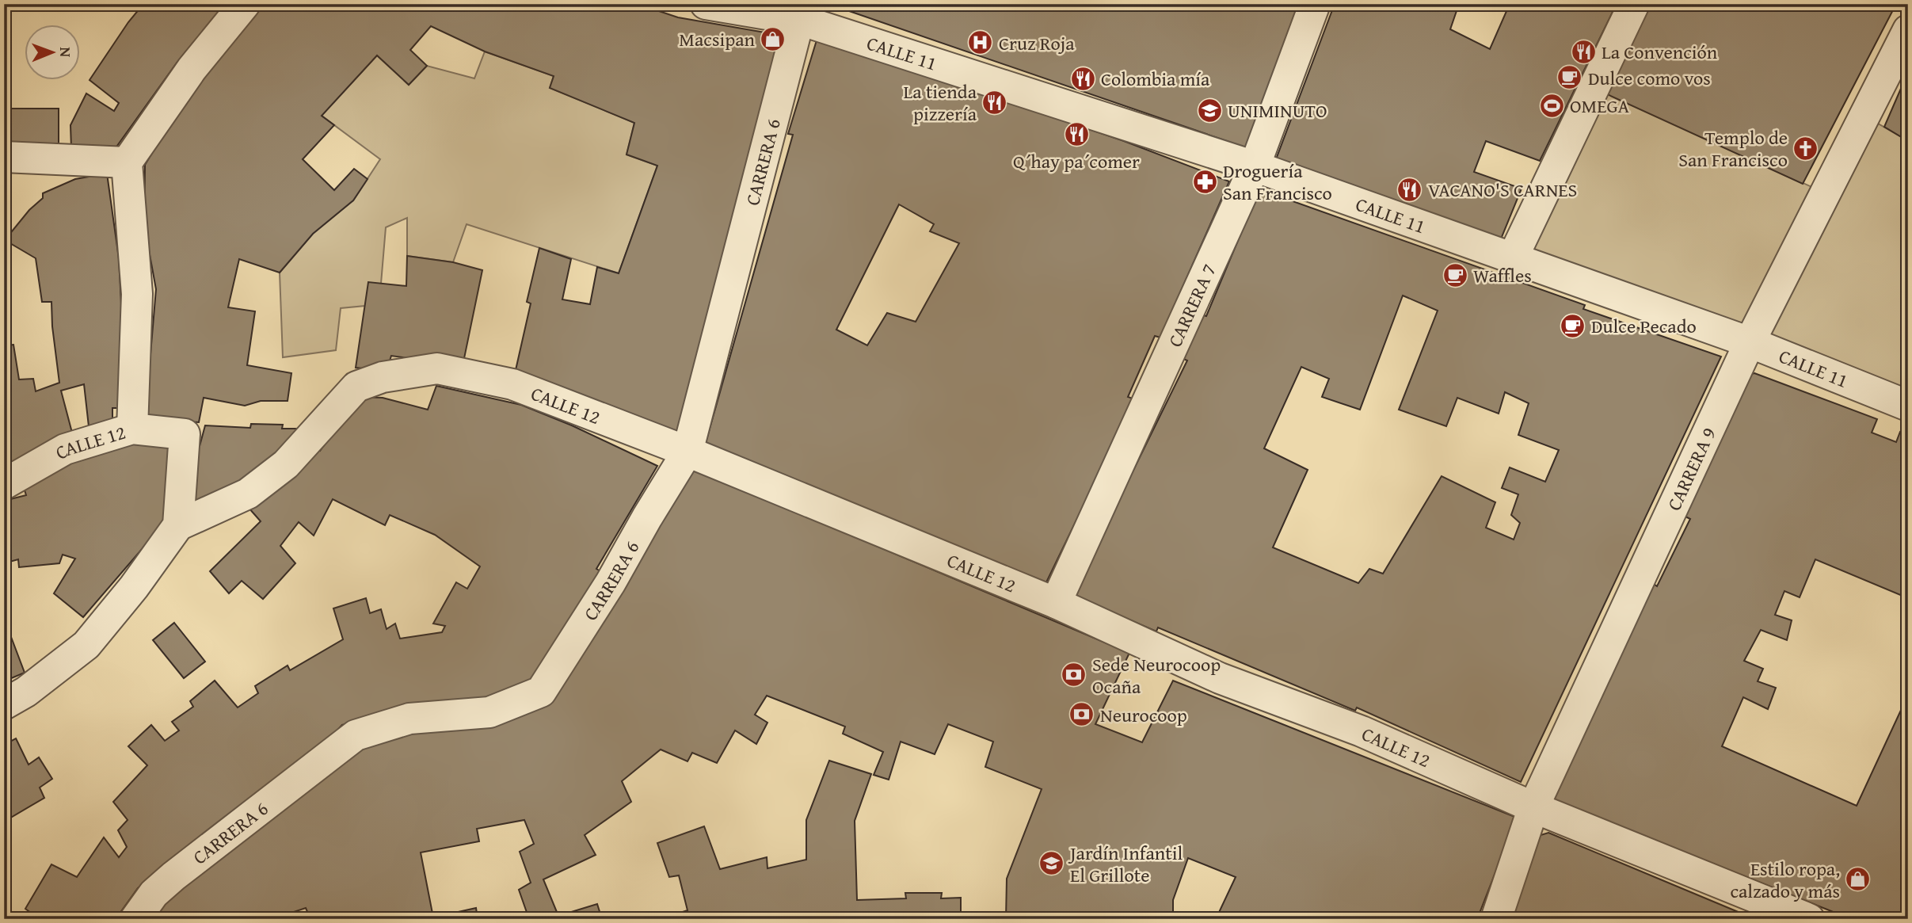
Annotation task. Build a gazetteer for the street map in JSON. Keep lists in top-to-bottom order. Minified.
{"streets":{"street":["CALLE 11","CARRERA 6","CARRERA 7","CALLE 12","CARRERA 9"]},"crossings":[["CALLE 11","CARRERA 6"],["CALLE 11","CARRERA 7"],["CALLE 11","CARRERA 9"],["CARRERA 6","CALLE 12"],["CARRERA 7","CALLE 12"],["CALLE 12","CARRERA 9"]],"places":{"shop":["Macsipan","Estilo ropa, calzado y más"],"hospital":["Cruz Roja"],"restaurant":["La Convención","Colombia mía","La tienda pizzería","Q´hay pa´comer","VACANO'S CARNES"],"cafe":["Dulce como vos","Waffles","Dulce Pecado"],"sports":["OMEGA"],"school or university":["UNIMINUTO","Jardín Infantil El Grillote"],"church":["Templo de San Francisco"],"pharmacy":["Droguería San Francisco"],"bank":["Sede Neurocoop Ocaña","Neurocoop"]},"north":"right"}
